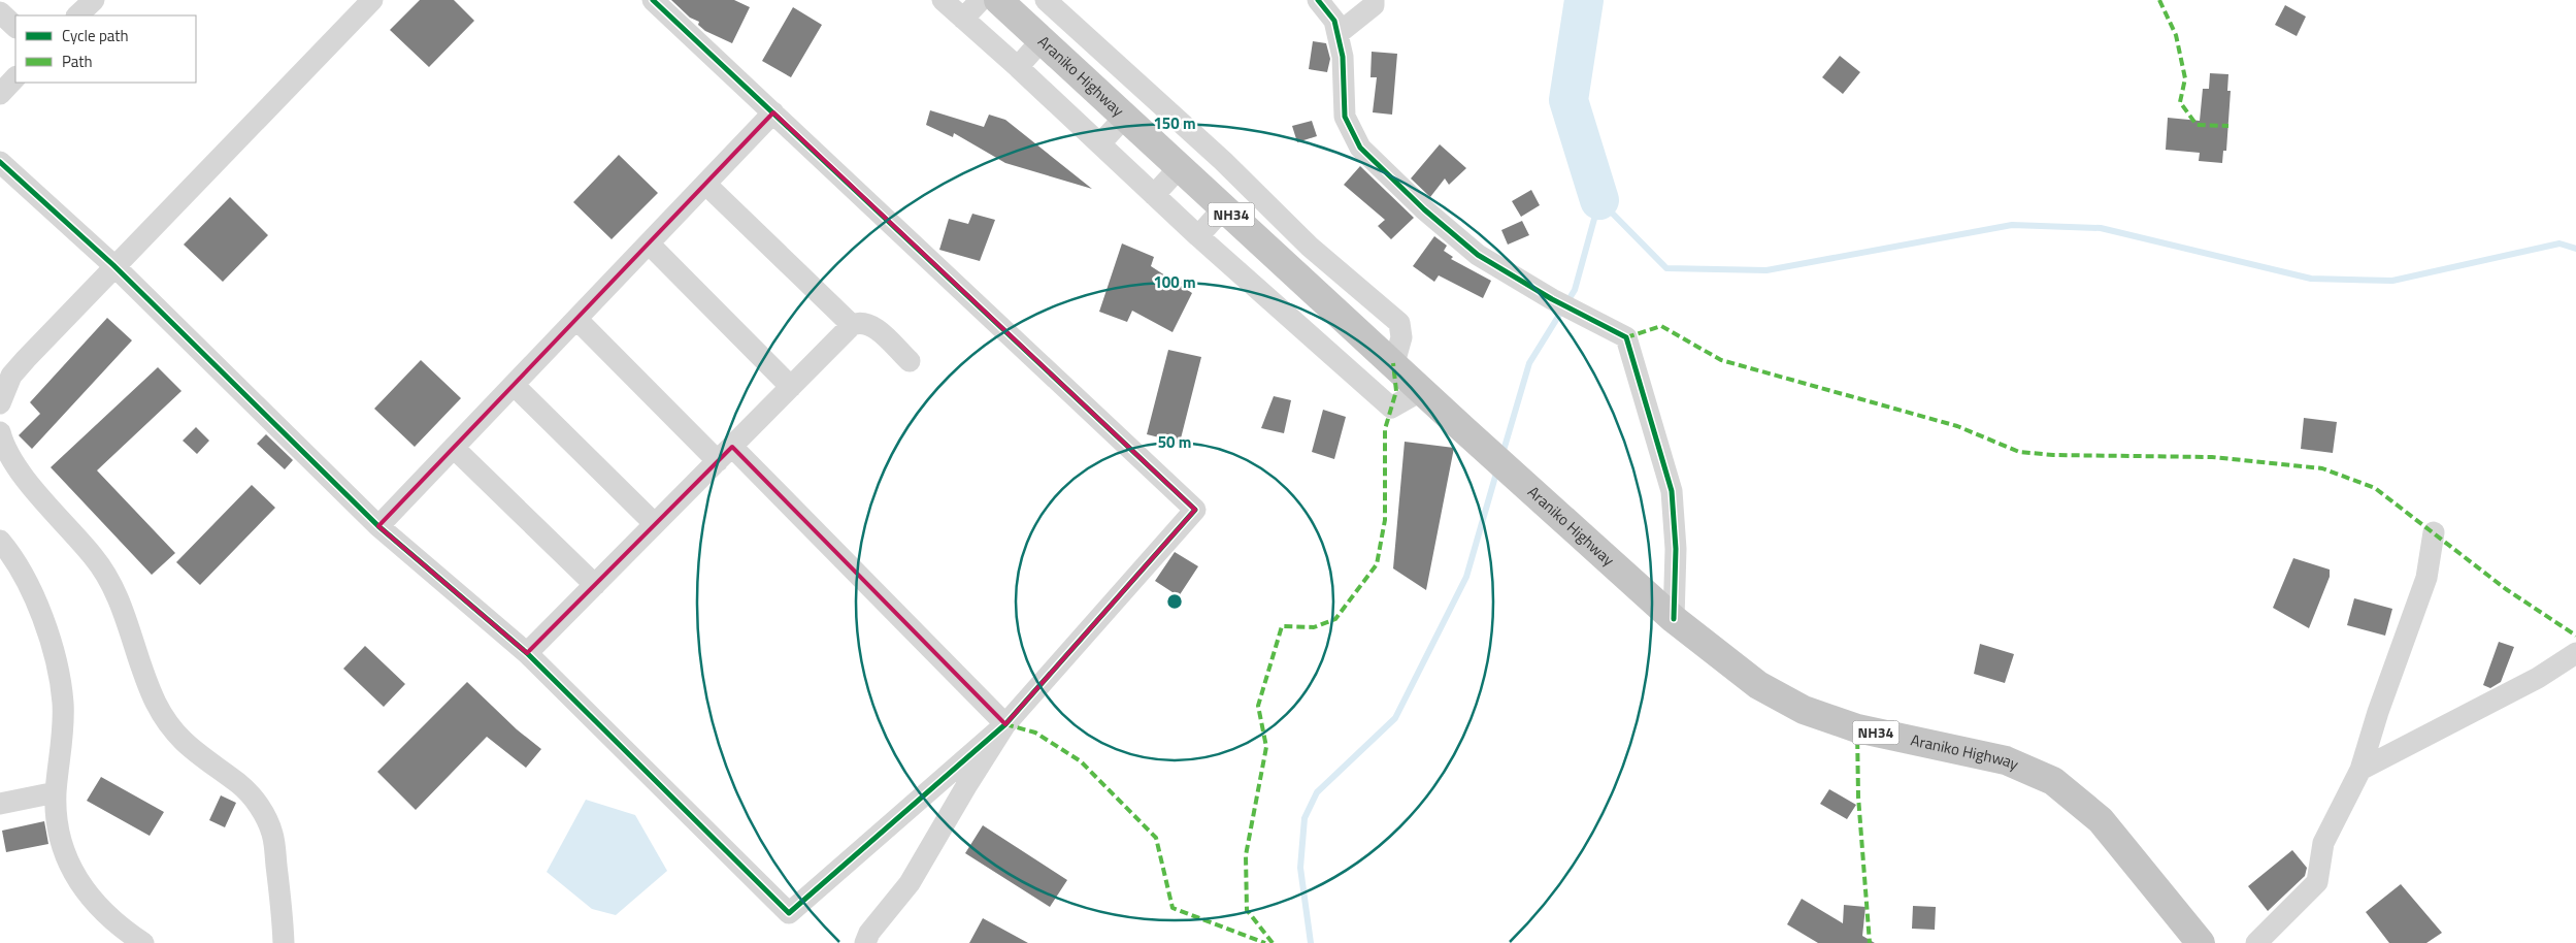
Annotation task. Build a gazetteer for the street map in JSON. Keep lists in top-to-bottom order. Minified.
{"streets":{"highway":["Araniko Highway","NH34"]},"legend":["Cycle path","Path"],"rings":["150 m","100 m","50 m"]}
